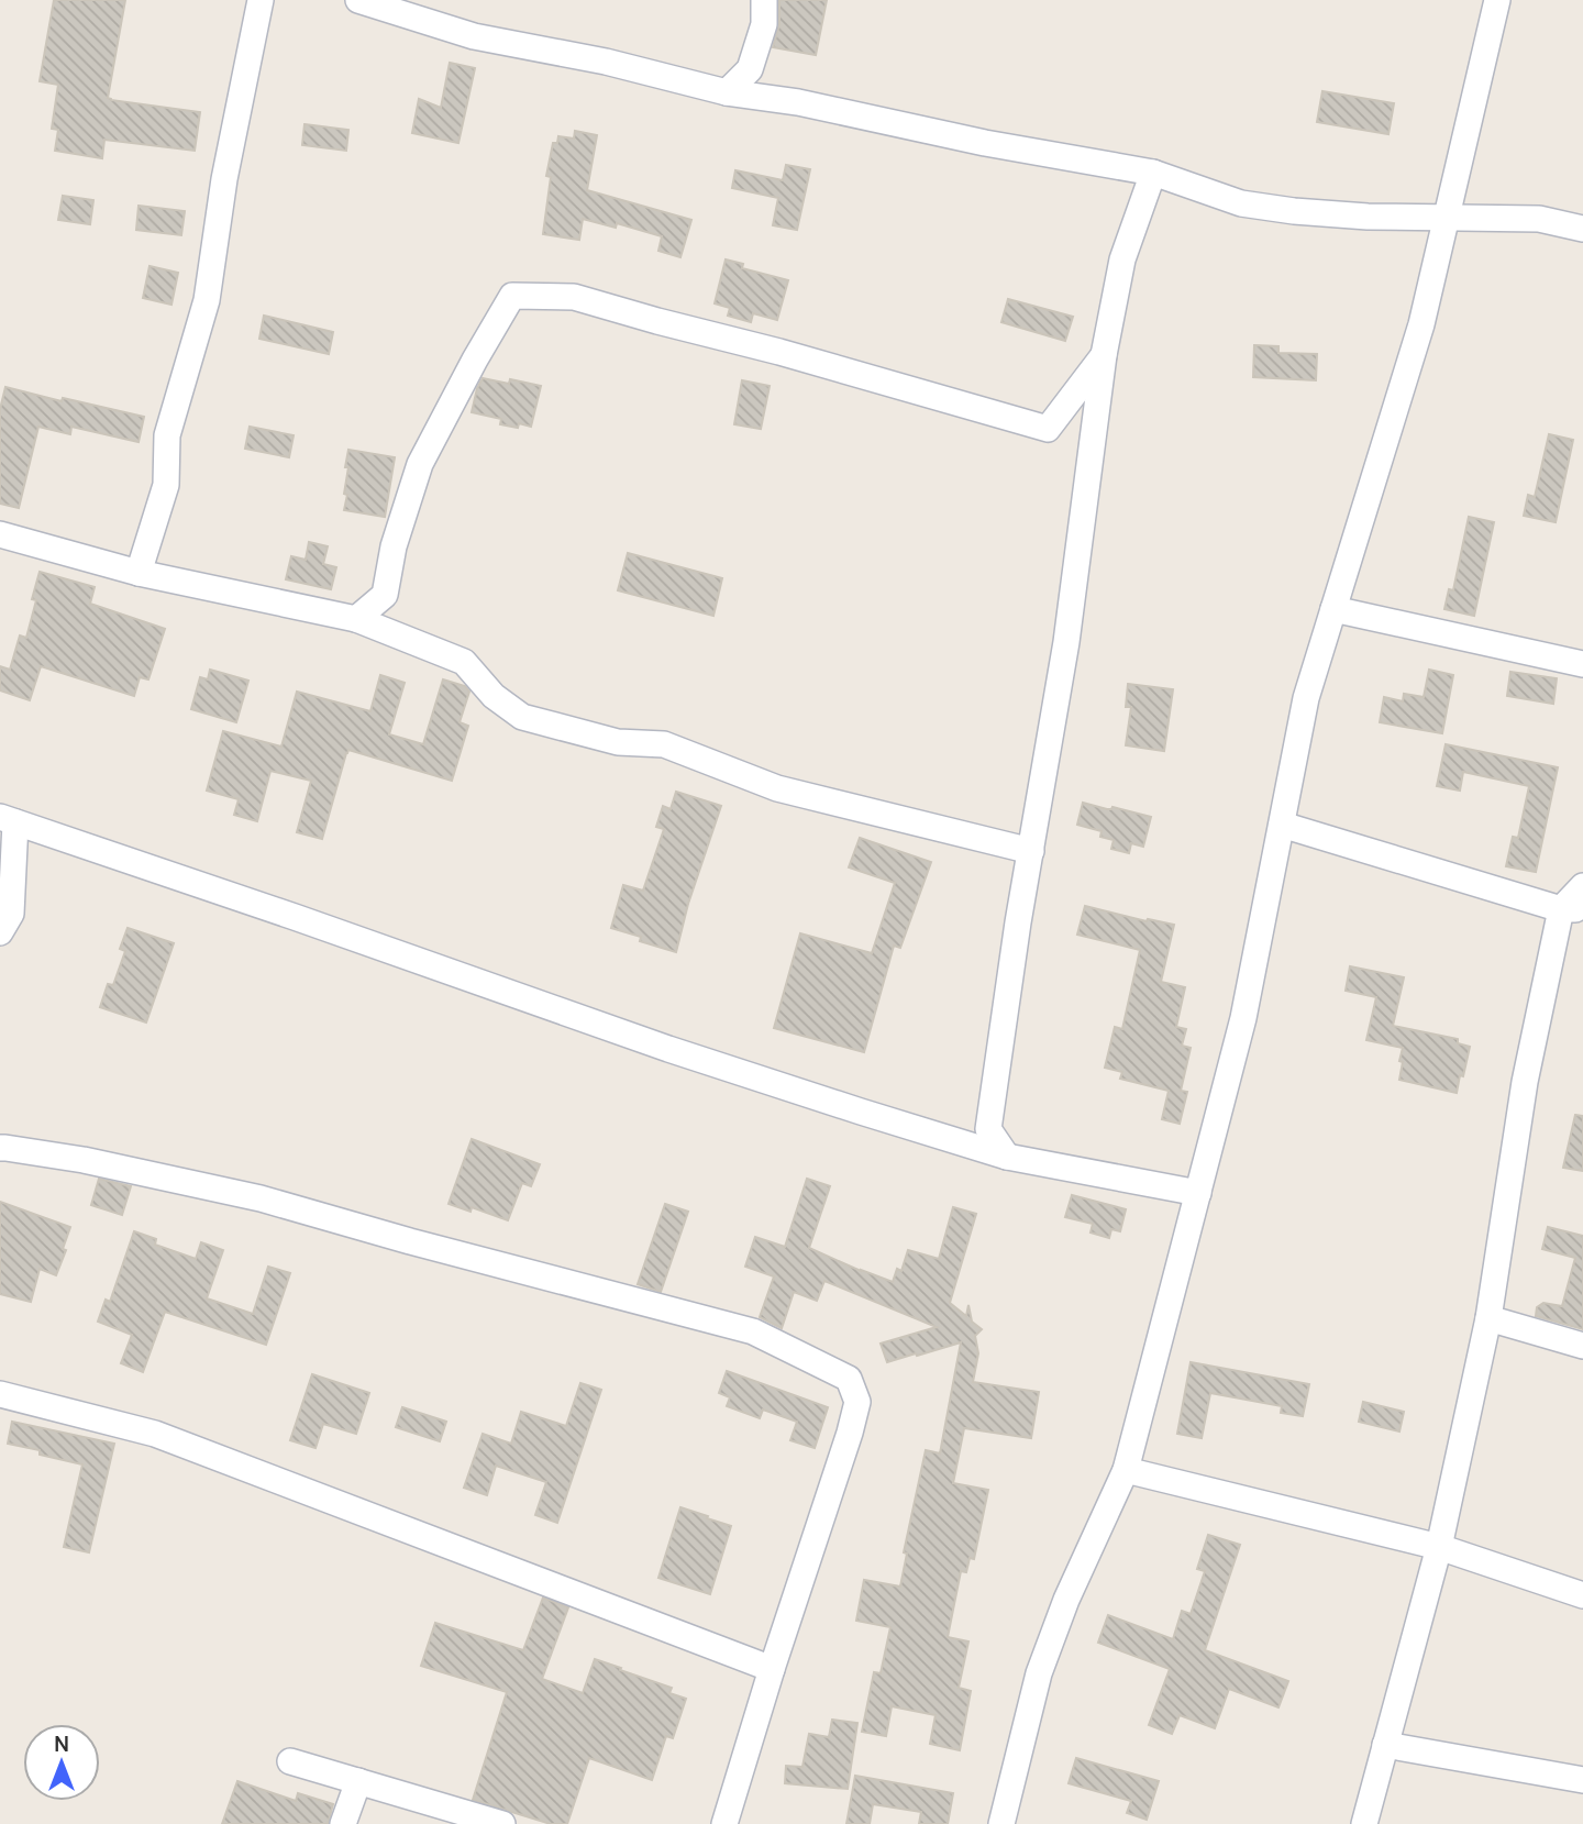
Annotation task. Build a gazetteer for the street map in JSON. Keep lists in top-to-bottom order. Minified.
{"north":"top"}
